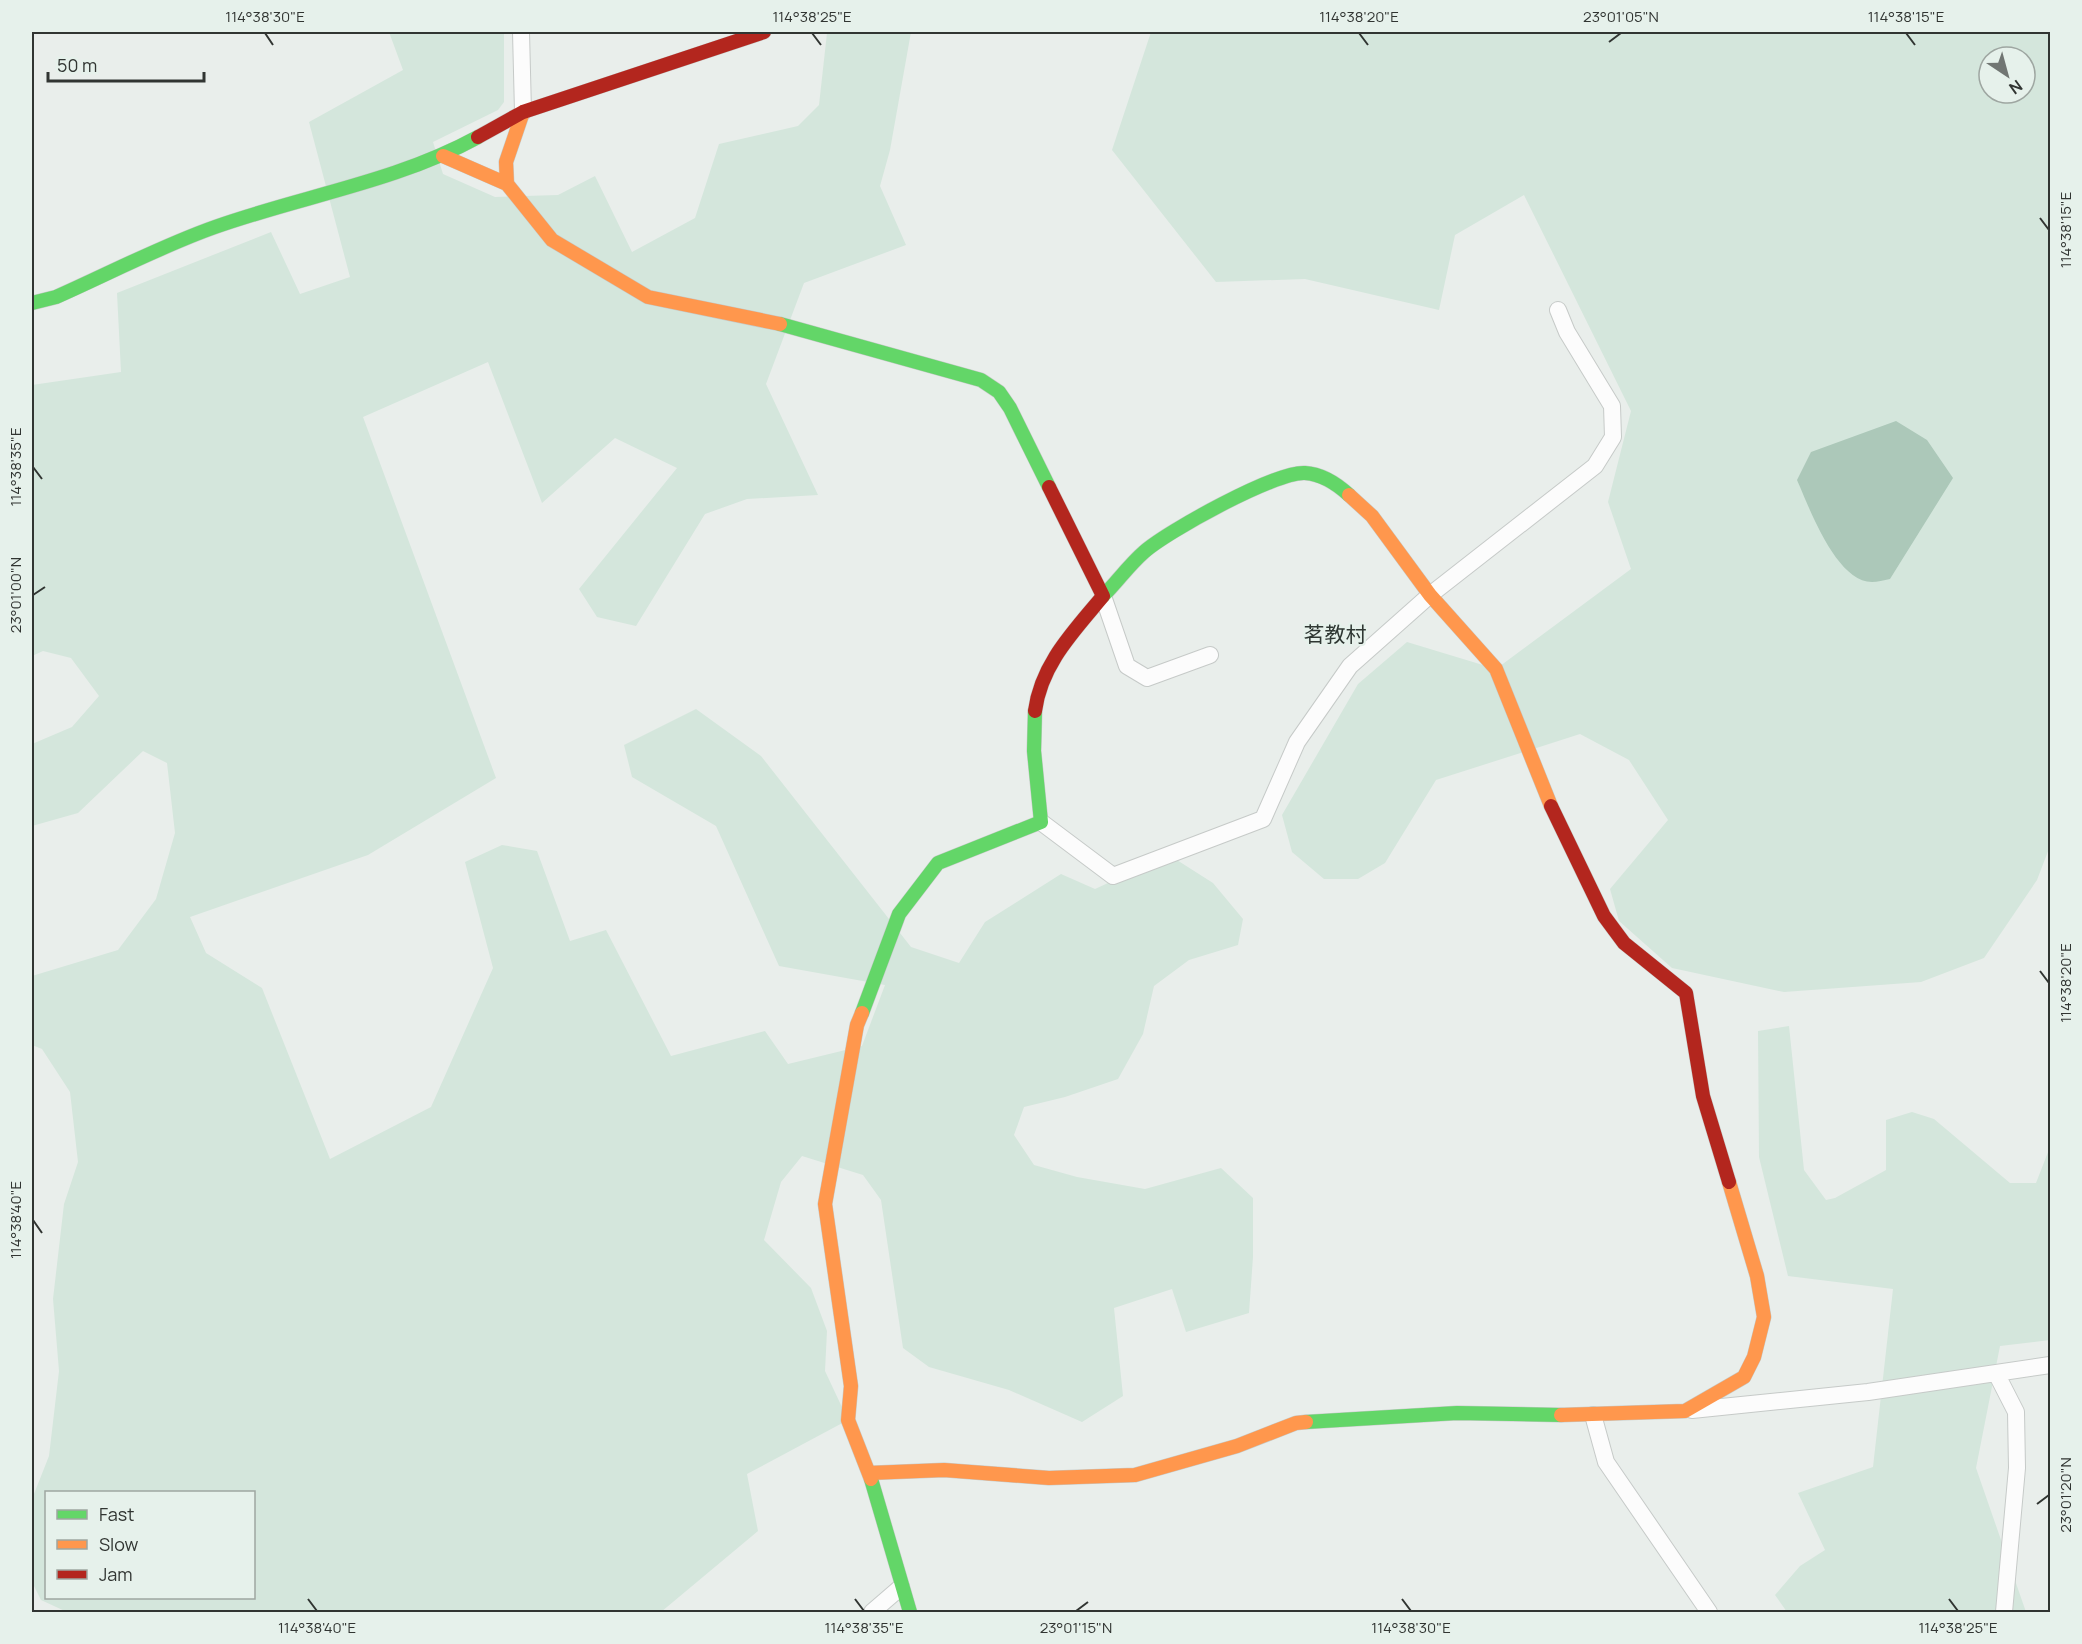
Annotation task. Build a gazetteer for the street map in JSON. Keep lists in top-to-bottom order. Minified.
{"districts":["茗教村"],"legend":["Fast","Slow","Jam"],"scale_bar":"50 m","north":"bottom right","coordinates":["114°38'30\"E","114°38'25\"E","114°38'20\"E","23°01'05\"N","114°38'15\"E","114°38'35\"E","23°01'00\"N","114°38'40\"E","23°01'20\"N","23°01'15\"N"]}
